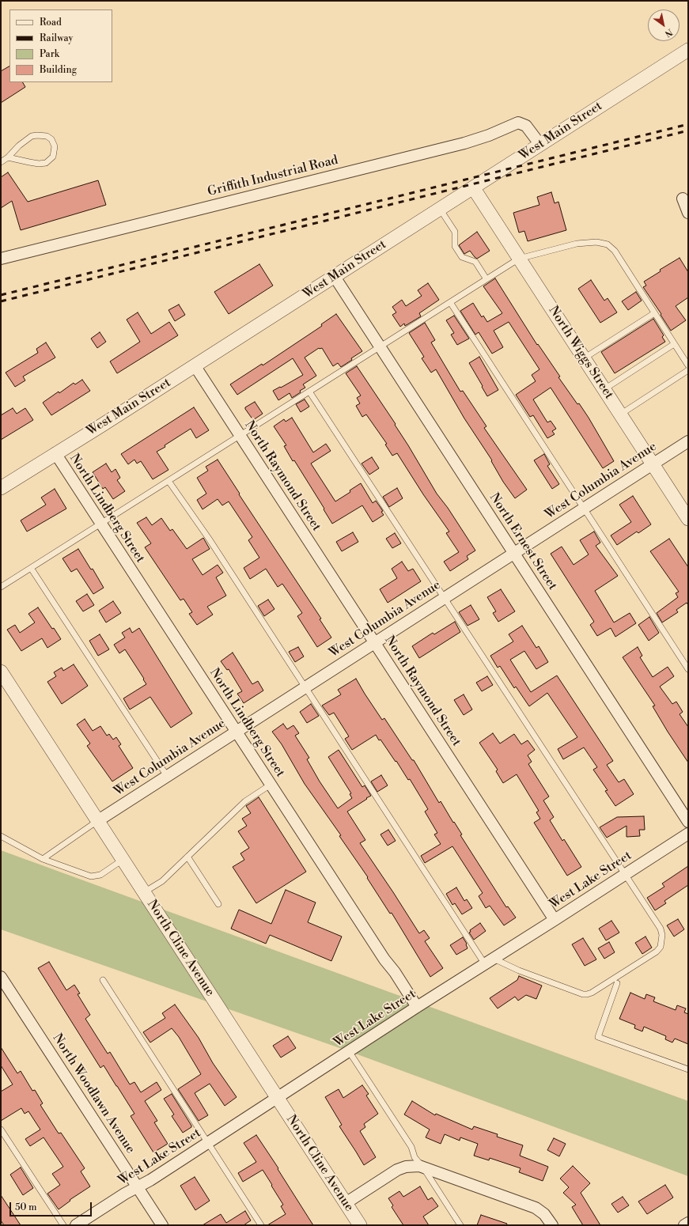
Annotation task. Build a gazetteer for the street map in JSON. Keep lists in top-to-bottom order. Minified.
{"streets":{"street":["West Main Street","Griffith Industrial Road","North Wiggs Street","North Raymond Street","West Columbia Avenue","North Lindberg Street","North Ernest Street","West Lake Street","North Cline Avenue","North Woodlawn Avenue"]},"crossings":[["West Main Street","Griffith Industrial Road"],["West Main Street","North Wiggs Street"],["West Main Street","North Raymond Street"],["West Main Street","North Lindberg Street"],["West Main Street","North Ernest Street"],["North Wiggs Street","West Columbia Avenue"],["North Raymond Street","West Columbia Avenue"],["North Raymond Street","West Lake Street"],["West Columbia Avenue","North Lindberg Street"],["West Columbia Avenue","North Ernest Street"],["West Columbia Avenue","North Cline Avenue"],["North Lindberg Street","West Lake Street"],["West Lake Street","North Cline Avenue"],["West Lake Street","North Woodlawn Avenue"]],"legend":["Road","Railway","Park","Building"],"scale_bar":"50 m","north":"bottom right"}
